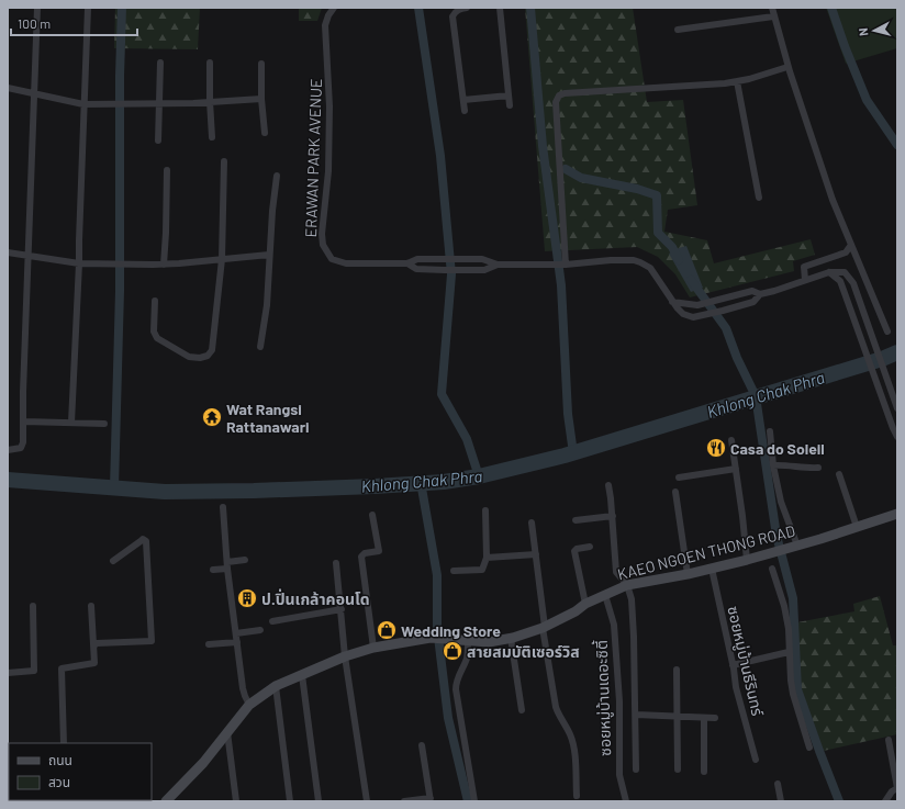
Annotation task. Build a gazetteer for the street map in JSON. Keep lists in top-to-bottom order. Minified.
{"streets":{"street":["ERAWAN PARK AVENUE","KAEO NGOEN THONG ROAD","ซอยหมู่บ้านธีรินทร์","ซอยหมู่บ้านเดอะซิตี้"]},"crossings":[["KAEO NGOEN THONG ROAD","ซอยหมู่บ้านธีรินทร์"],["KAEO NGOEN THONG ROAD","ซอยหมู่บ้านเดอะซิตี้"]],"water":["Khlong Chak Phra"],"places":{"temple":["Wat Rangsi Rattanawari"],"restaurant":["Casa do Soleil"],"building":["ป.ปิ่นเกล้าคอนโด"],"shop":["Wedding Store","สายสมบัติเซอร์วิส"]},"legend":["ถนน","สวน"],"scale_bar":"100 m","north":"left"}
